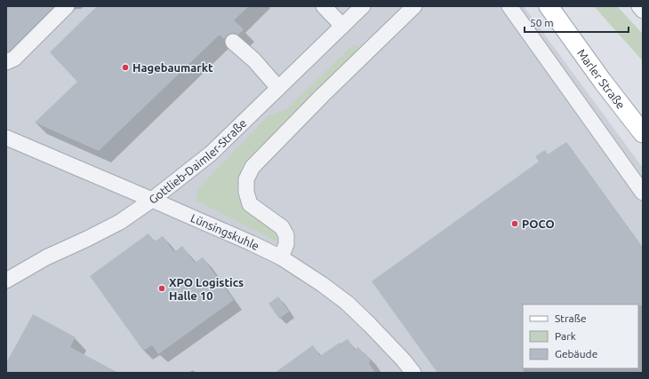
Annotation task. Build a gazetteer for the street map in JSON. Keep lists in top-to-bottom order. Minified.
{"streets":{"main road":["Marler Straße"],"street":["Gottlieb-Daimler-Straße","Lünsingskuhle"]},"crossings":[["Gottlieb-Daimler-Straße","Lünsingskuhle"]],"places":["Hagebaumarkt","POCO","XPO Logistics Halle 10"],"legend":["Straße","Park","Gebäude"],"scale_bar":"50 m"}
